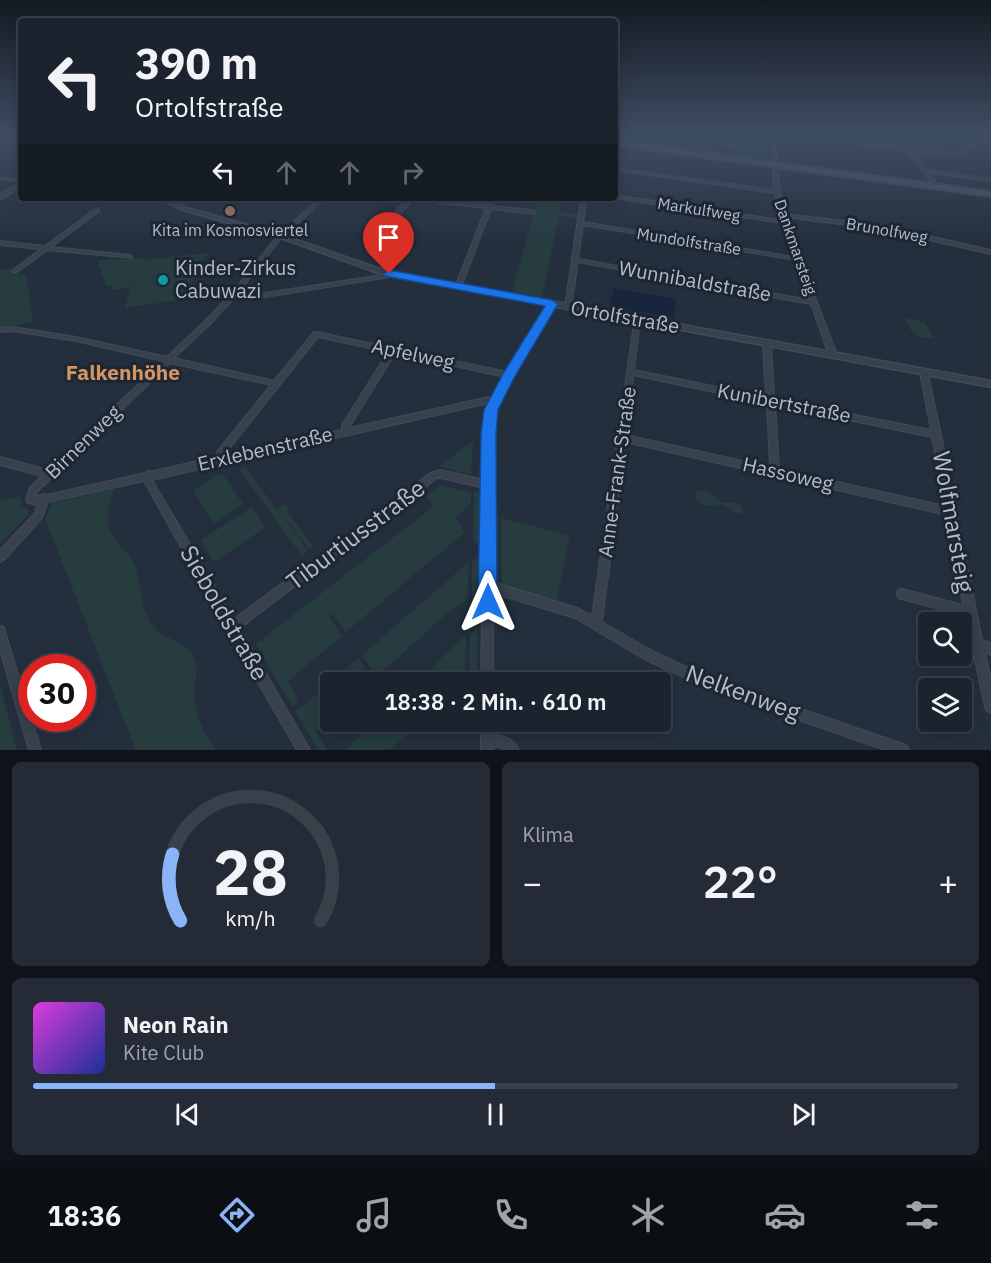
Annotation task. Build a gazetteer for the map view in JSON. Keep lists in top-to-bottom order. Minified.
{"streets":{"street":["Markulfweg","Brunolfweg","Mundolfstraße","Dankmarsteig","Wunnibaldstraße","Ortolfstraße","Apfelweg","Kunibertstraße","Birnenweg","Erxlebenstraße","Anne-Frank-Straße","Hassoweg","Wolfmarsteig","Tiburtiusstraße","Sieboldstraße","Nelkenweg"]},"crossings":[["Markulfweg","Brunolfweg"],["Markulfweg","Dankmarsteig"],["Brunolfweg","Dankmarsteig"],["Mundolfstraße","Dankmarsteig"],["Dankmarsteig","Wunnibaldstraße"],["Dankmarsteig","Ortolfstraße"],["Ortolfstraße","Birnenweg"],["Ortolfstraße","Anne-Frank-Straße"],["Ortolfstraße","Wolfmarsteig"],["Kunibertstraße","Anne-Frank-Straße"],["Kunibertstraße","Wolfmarsteig"],["Birnenweg","Erxlebenstraße"],["Erxlebenstraße","Sieboldstraße"],["Anne-Frank-Straße","Hassoweg"],["Anne-Frank-Straße","Nelkenweg"],["Hassoweg","Wolfmarsteig"],["Tiburtiusstraße","Sieboldstraße"]],"districts":["Falkenhöhe"],"places":["Kita im Kosmosviertel","Kinder-Zirkus Cabuwazi"],"page":{"turn":["390 m","Ortolfstraße"],"limit":"30","trip":"18:38 · 2 Min. · 610 m","tile":"Klima","heat":["−","22°","+"],"song":["Neon Rain","Kite Club"],"tabs":"18:36","gauge":["28","km/h"]}}
